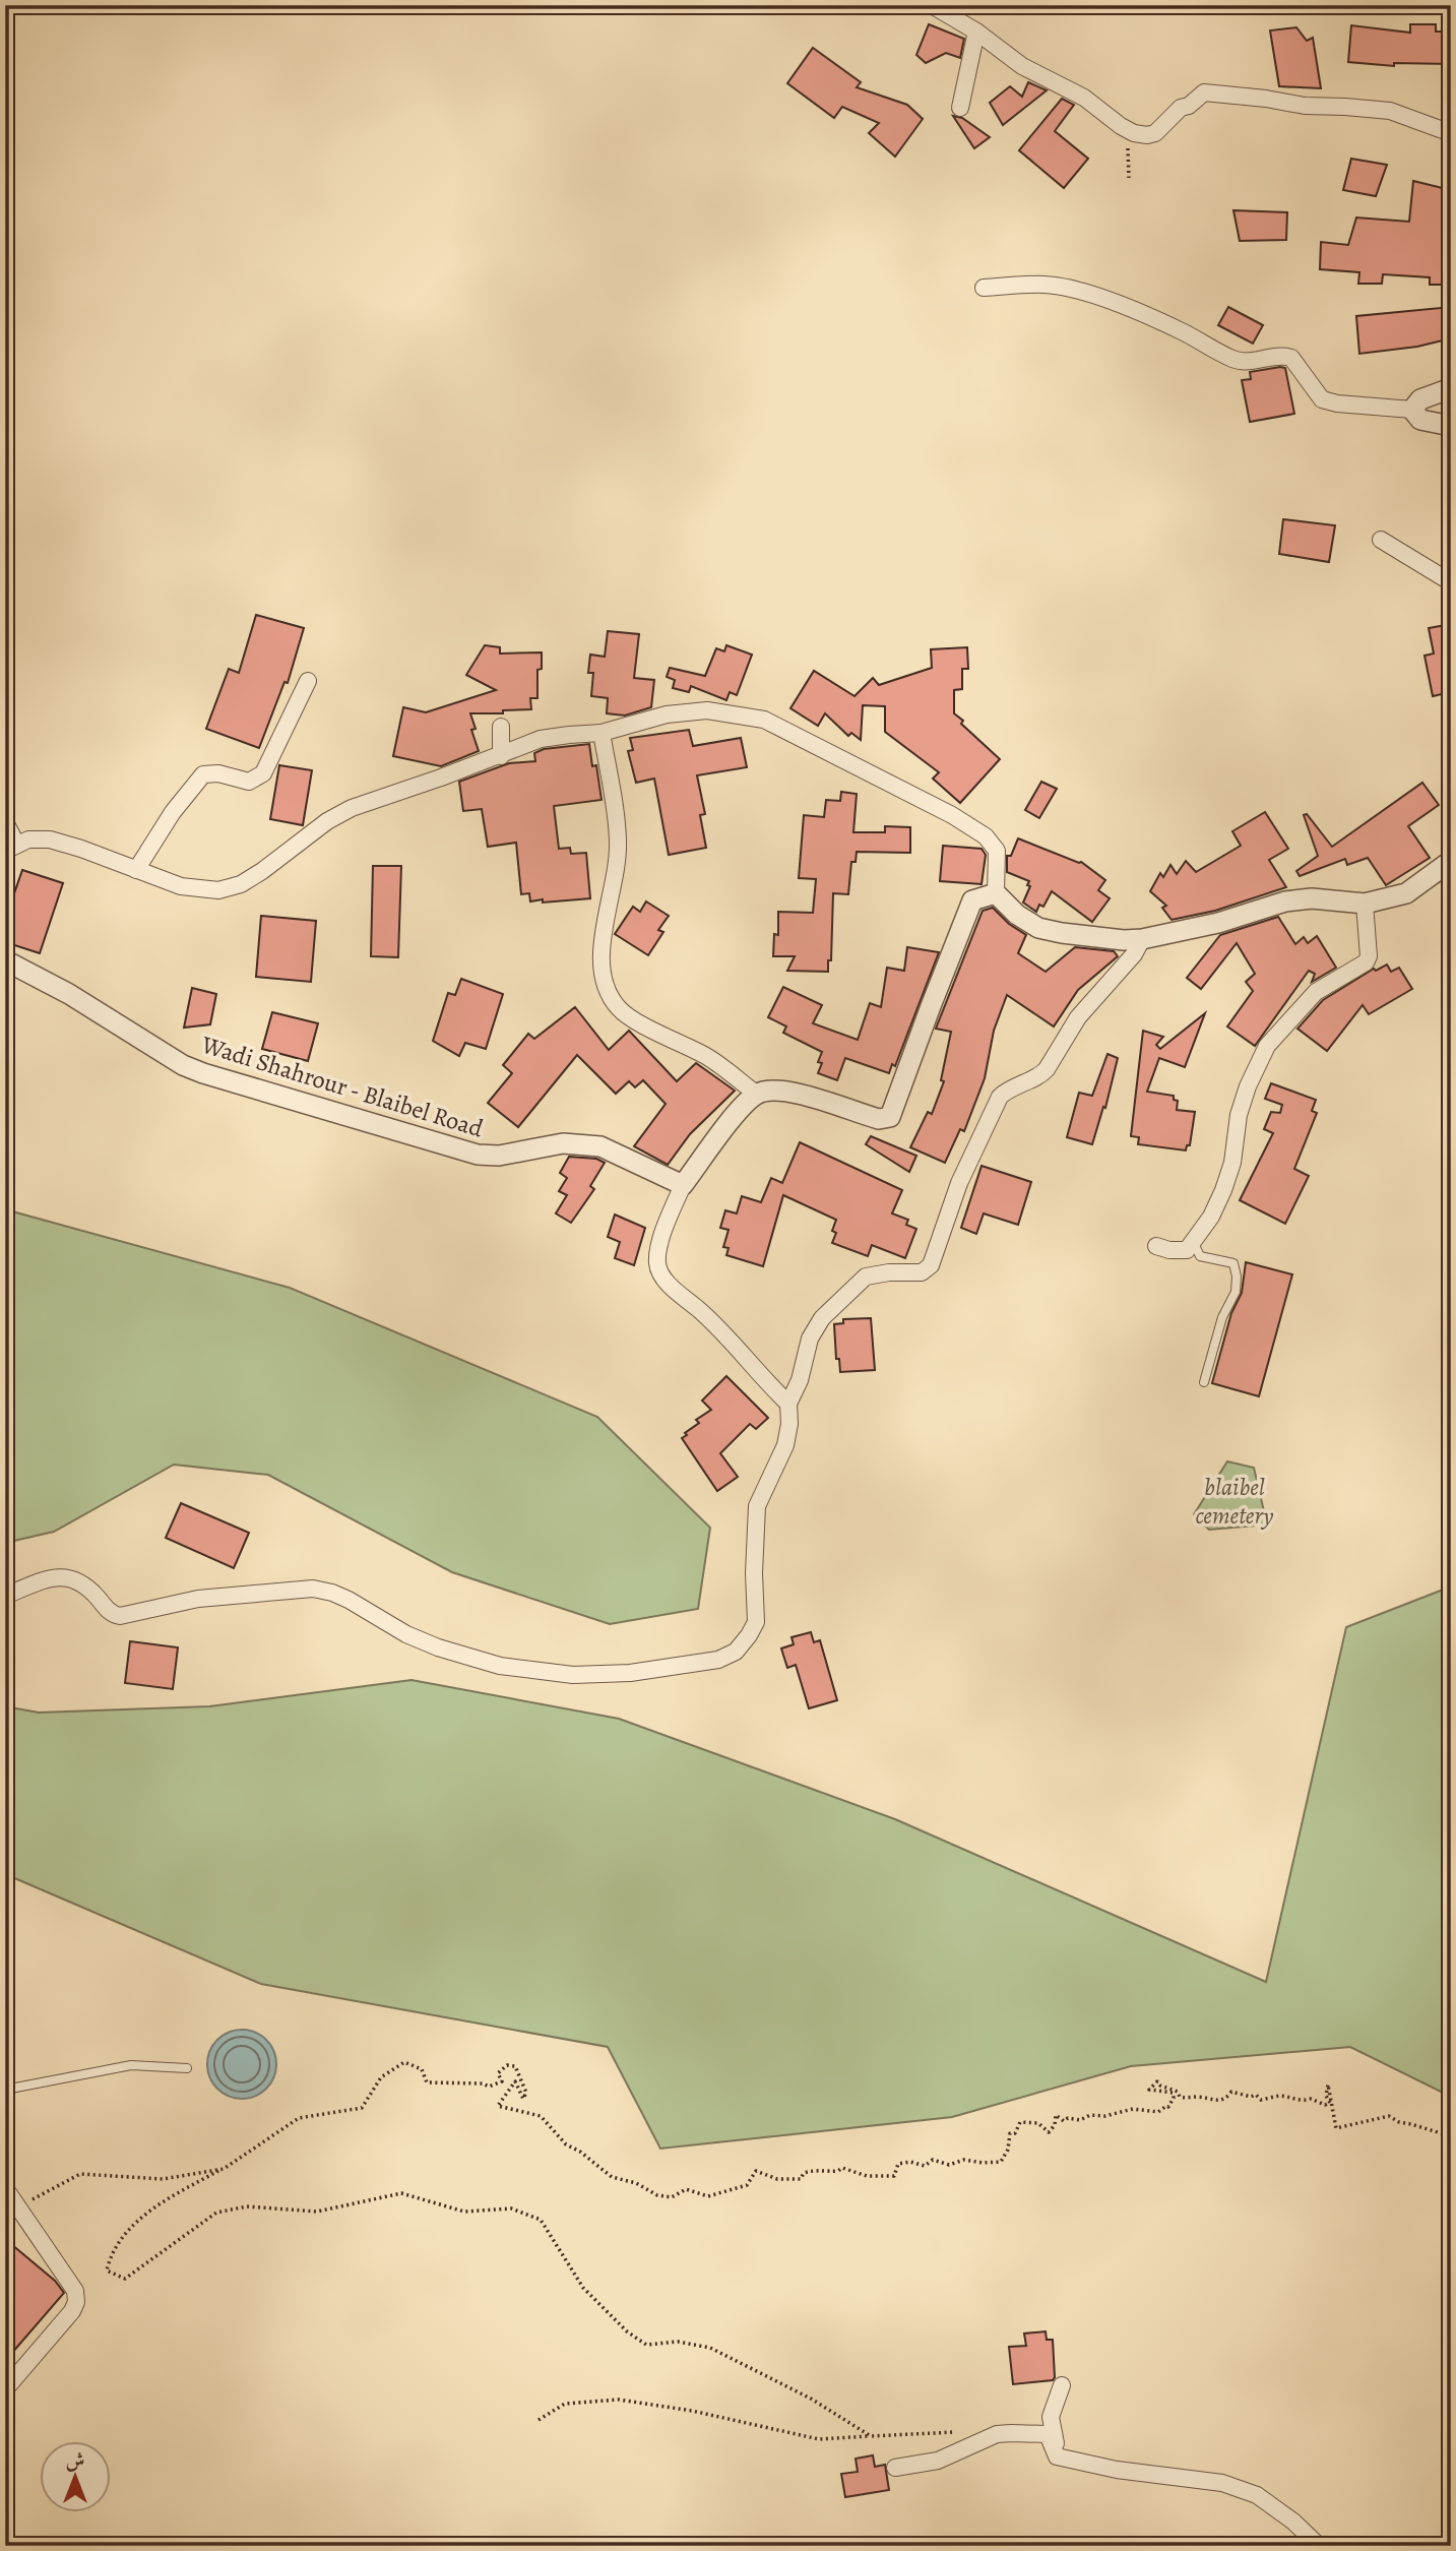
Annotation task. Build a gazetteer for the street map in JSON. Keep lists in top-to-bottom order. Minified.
{"streets":{"street":["Wadi Shahrour - Blaibel Road"]},"parks":["blaibel cemetery"],"north":"top"}
